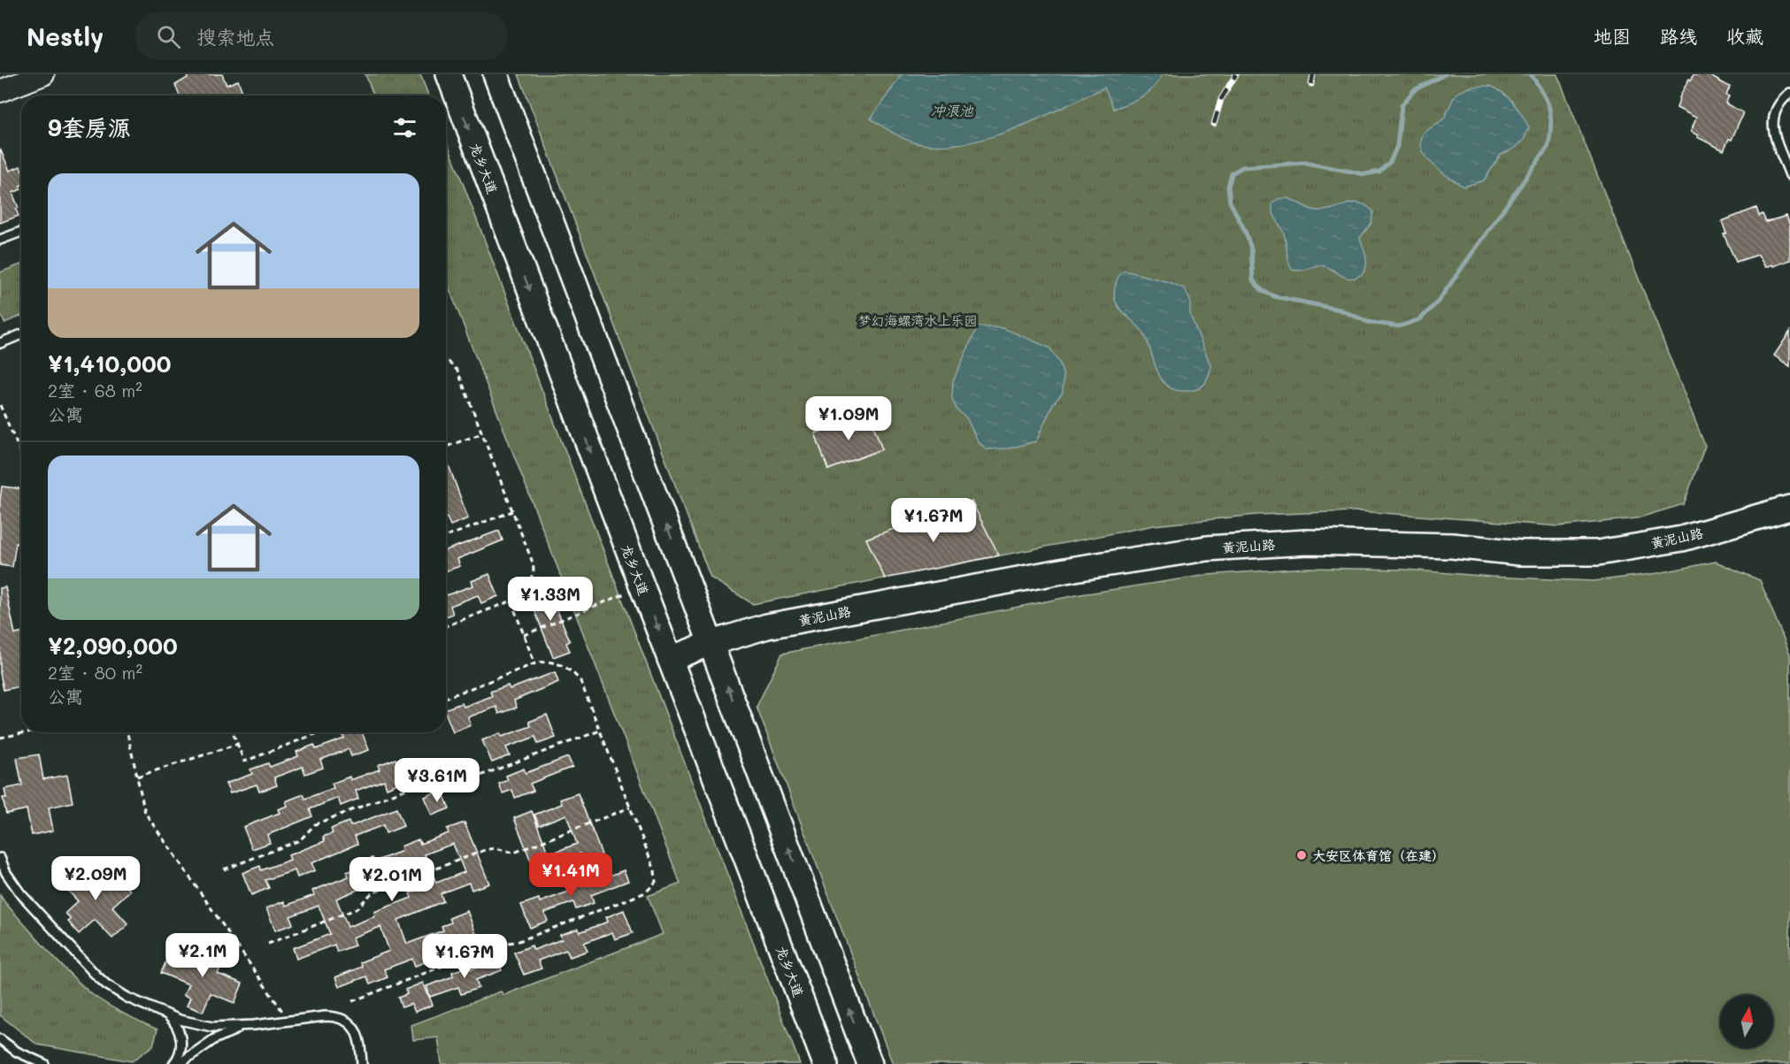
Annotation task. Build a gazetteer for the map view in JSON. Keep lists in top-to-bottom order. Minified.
{"streets":{"main road":["龙乡大道","黄泥山路"]},"crossings":[["龙乡大道","黄泥山路"]],"water":["冲浪池"],"parks":["梦幻海螺湾水上乐园"],"places":["大安区体育馆（在建）"],"north":"top","page":{"header":"Nestly","search":"搜索地点","nav":["地图","路线","收藏"],"heading":"9套房源","list":[{"name":"¥1,410,000","note":"2室 · 68 m² · 公寓"},{"name":"¥2,090,000","note":"2室 · 80 m² · 公寓"}],"price":["¥1.09M","¥1.67M","¥1.33M","¥3.61M","¥1.41M","¥2.09M","¥2.01M","¥2.1M","¥1.67M"]}}
